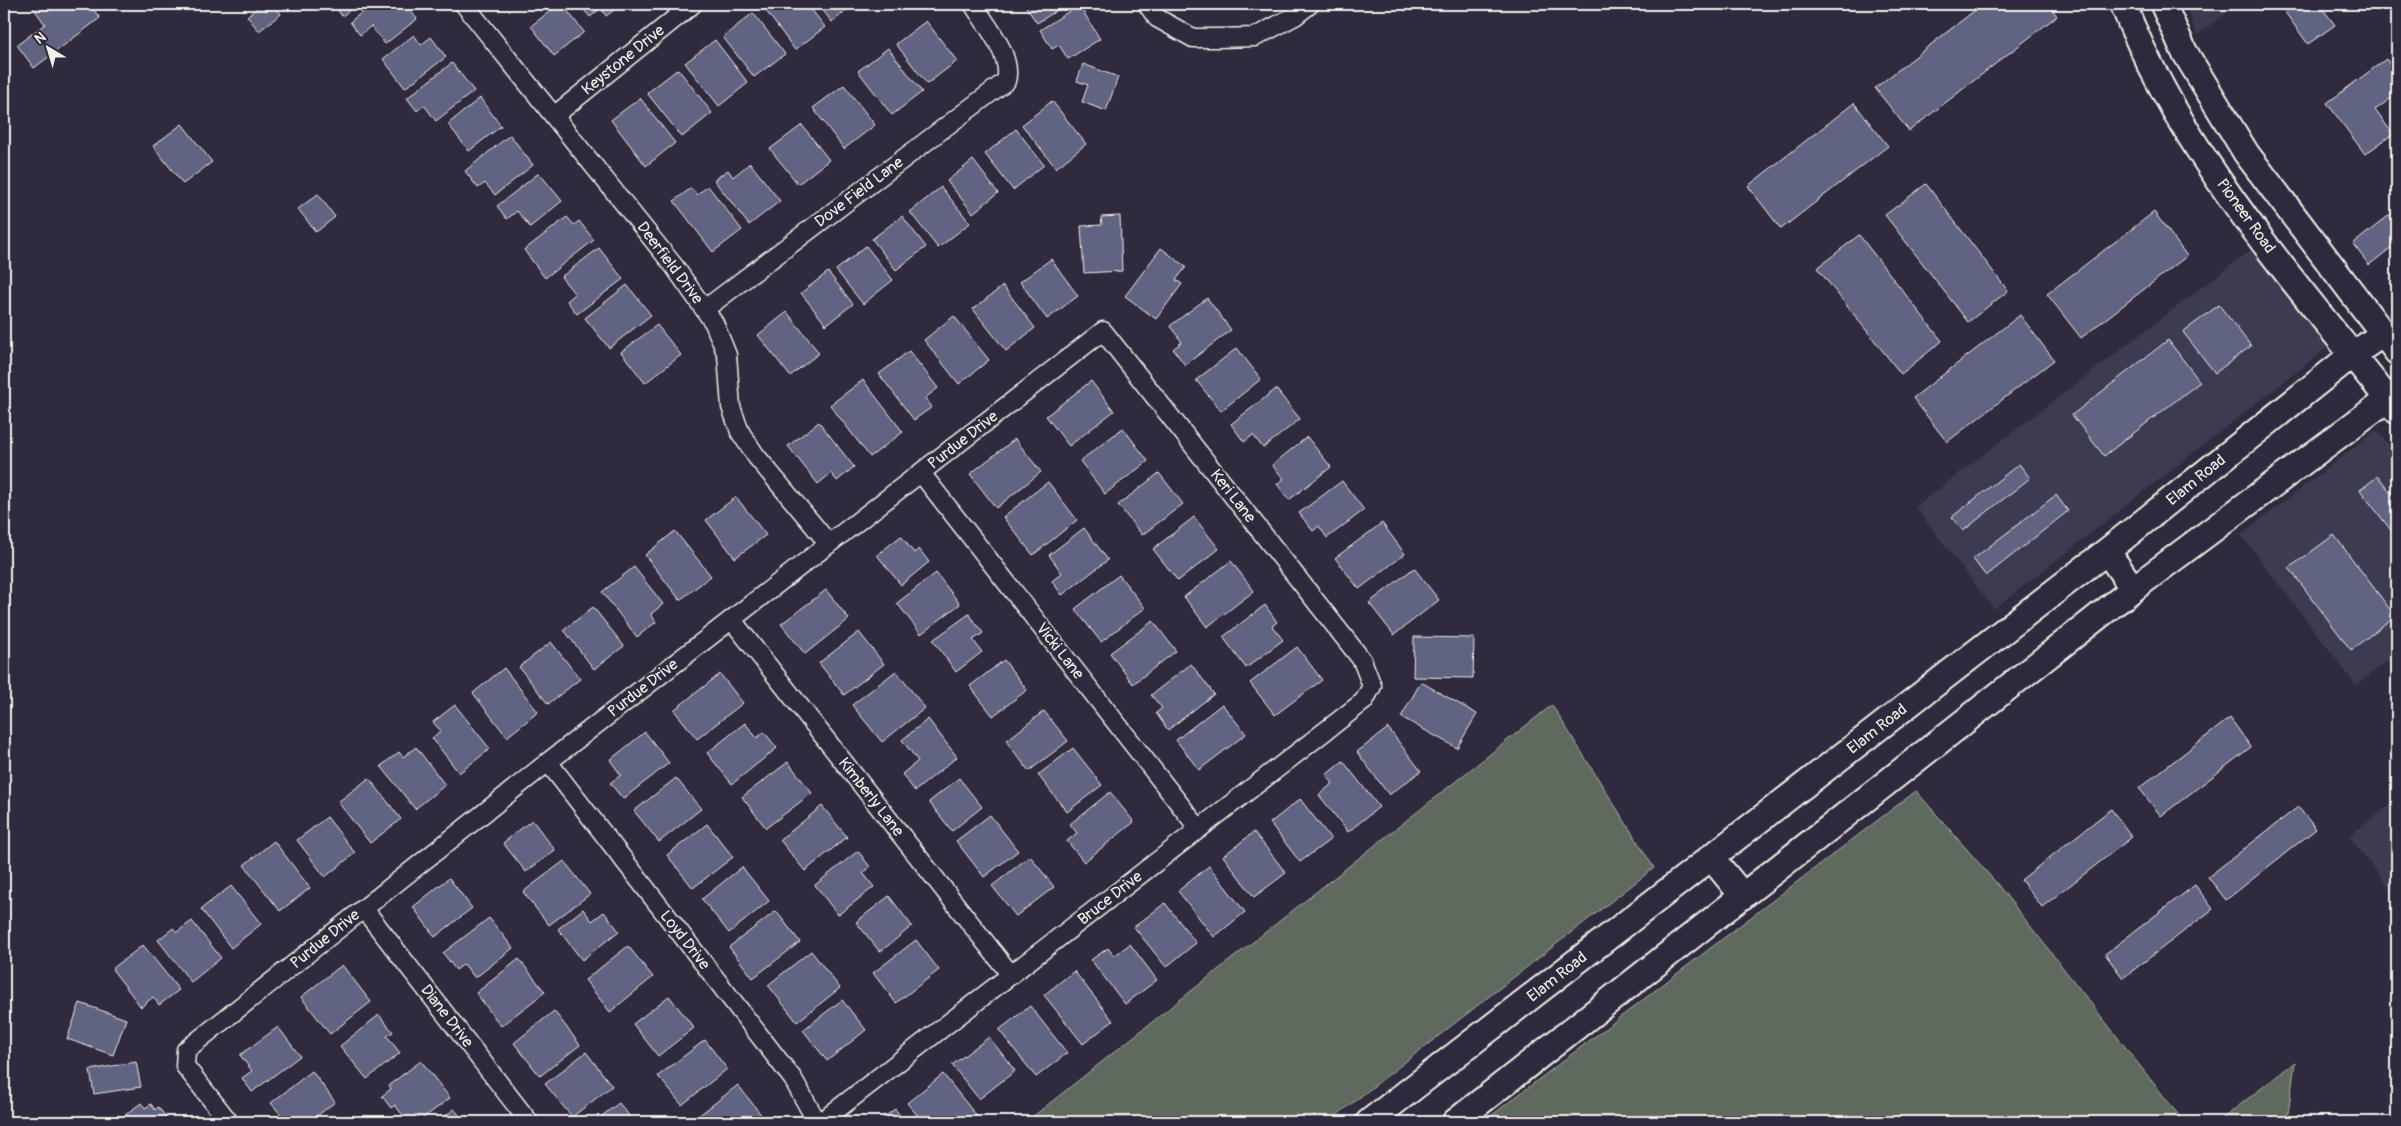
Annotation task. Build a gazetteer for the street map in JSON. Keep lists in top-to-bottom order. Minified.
{"streets":{"main road":["Pioneer Road","Elam Road"],"street":["Keystone Drive","Dove Field Lane","Deerfield Drive","Purdue Drive","Keri Lane","Vicki Lane","Kimberly Lane","Bruce Drive","Loyd Drive","Diane Drive"]},"crossings":[["Keystone Drive","Deerfield Drive"],["Dove Field Lane","Deerfield Drive"],["Pioneer Road","Elam Road"],["Deerfield Drive","Purdue Drive"],["Purdue Drive","Keri Lane"],["Purdue Drive","Vicki Lane"],["Purdue Drive","Kimberly Lane"],["Purdue Drive","Loyd Drive"],["Purdue Drive","Diane Drive"],["Keri Lane","Bruce Drive"],["Vicki Lane","Bruce Drive"],["Kimberly Lane","Bruce Drive"]],"north":"top left"}
